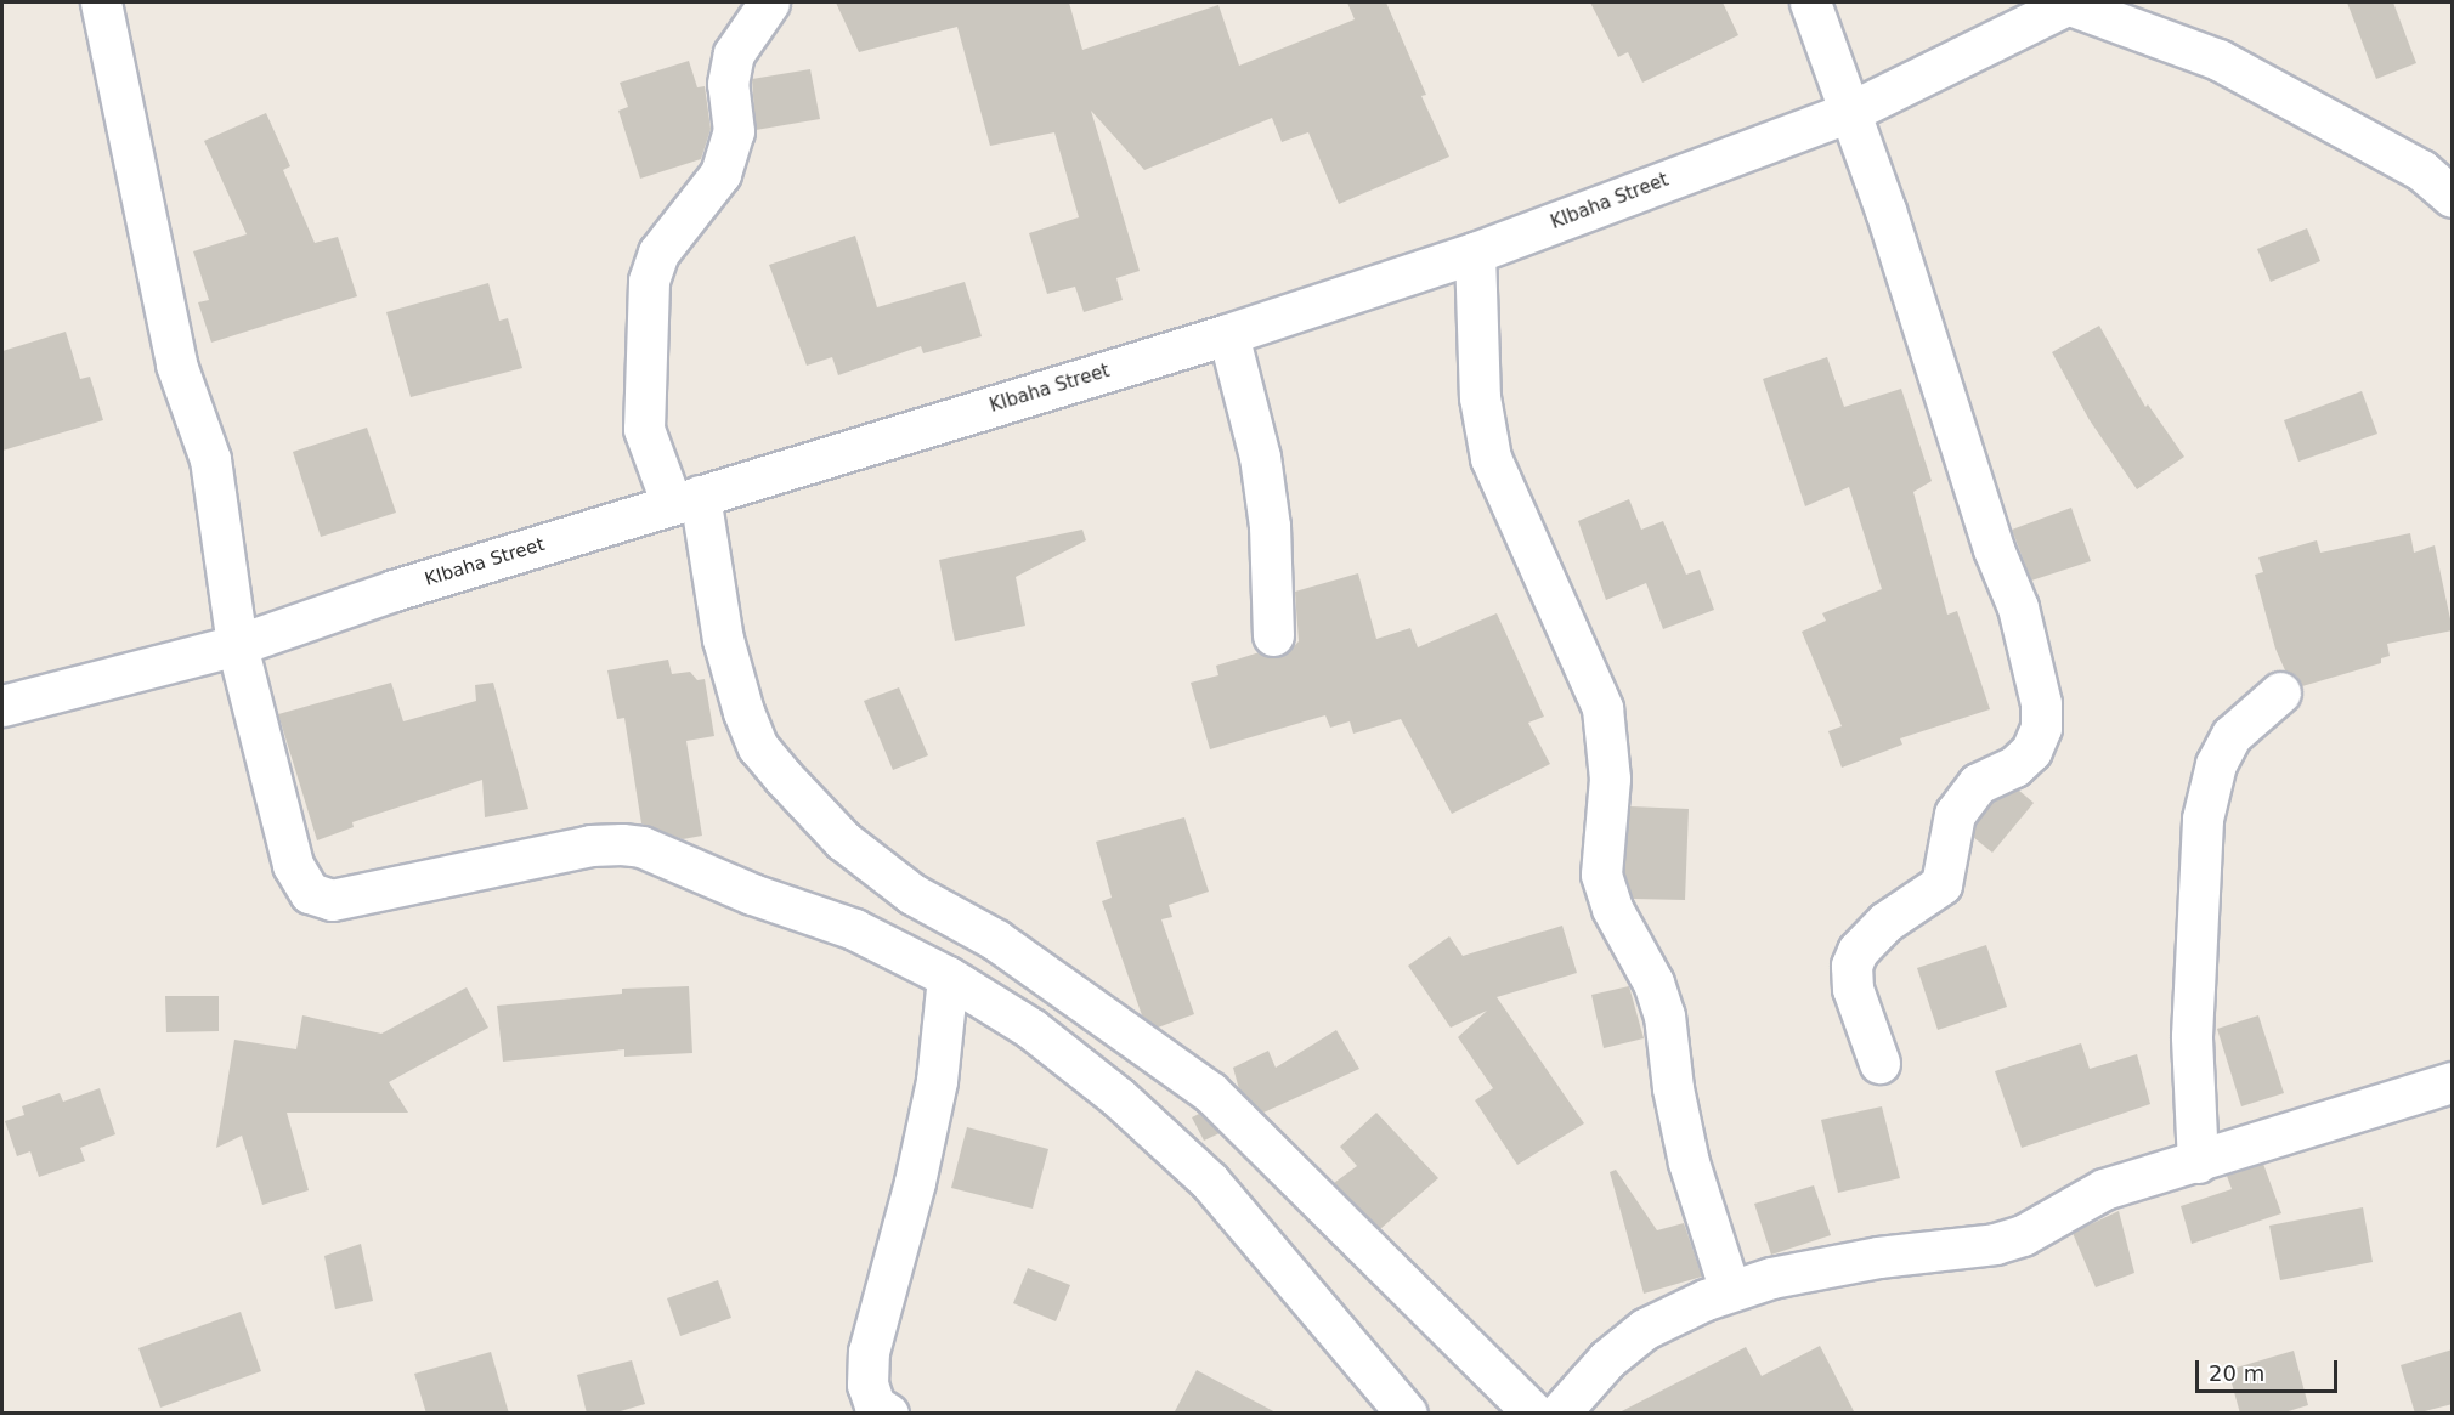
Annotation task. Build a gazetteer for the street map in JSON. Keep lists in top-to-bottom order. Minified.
{"streets":{"street":["KIbaha Street"]},"scale_bar":"20 m"}
